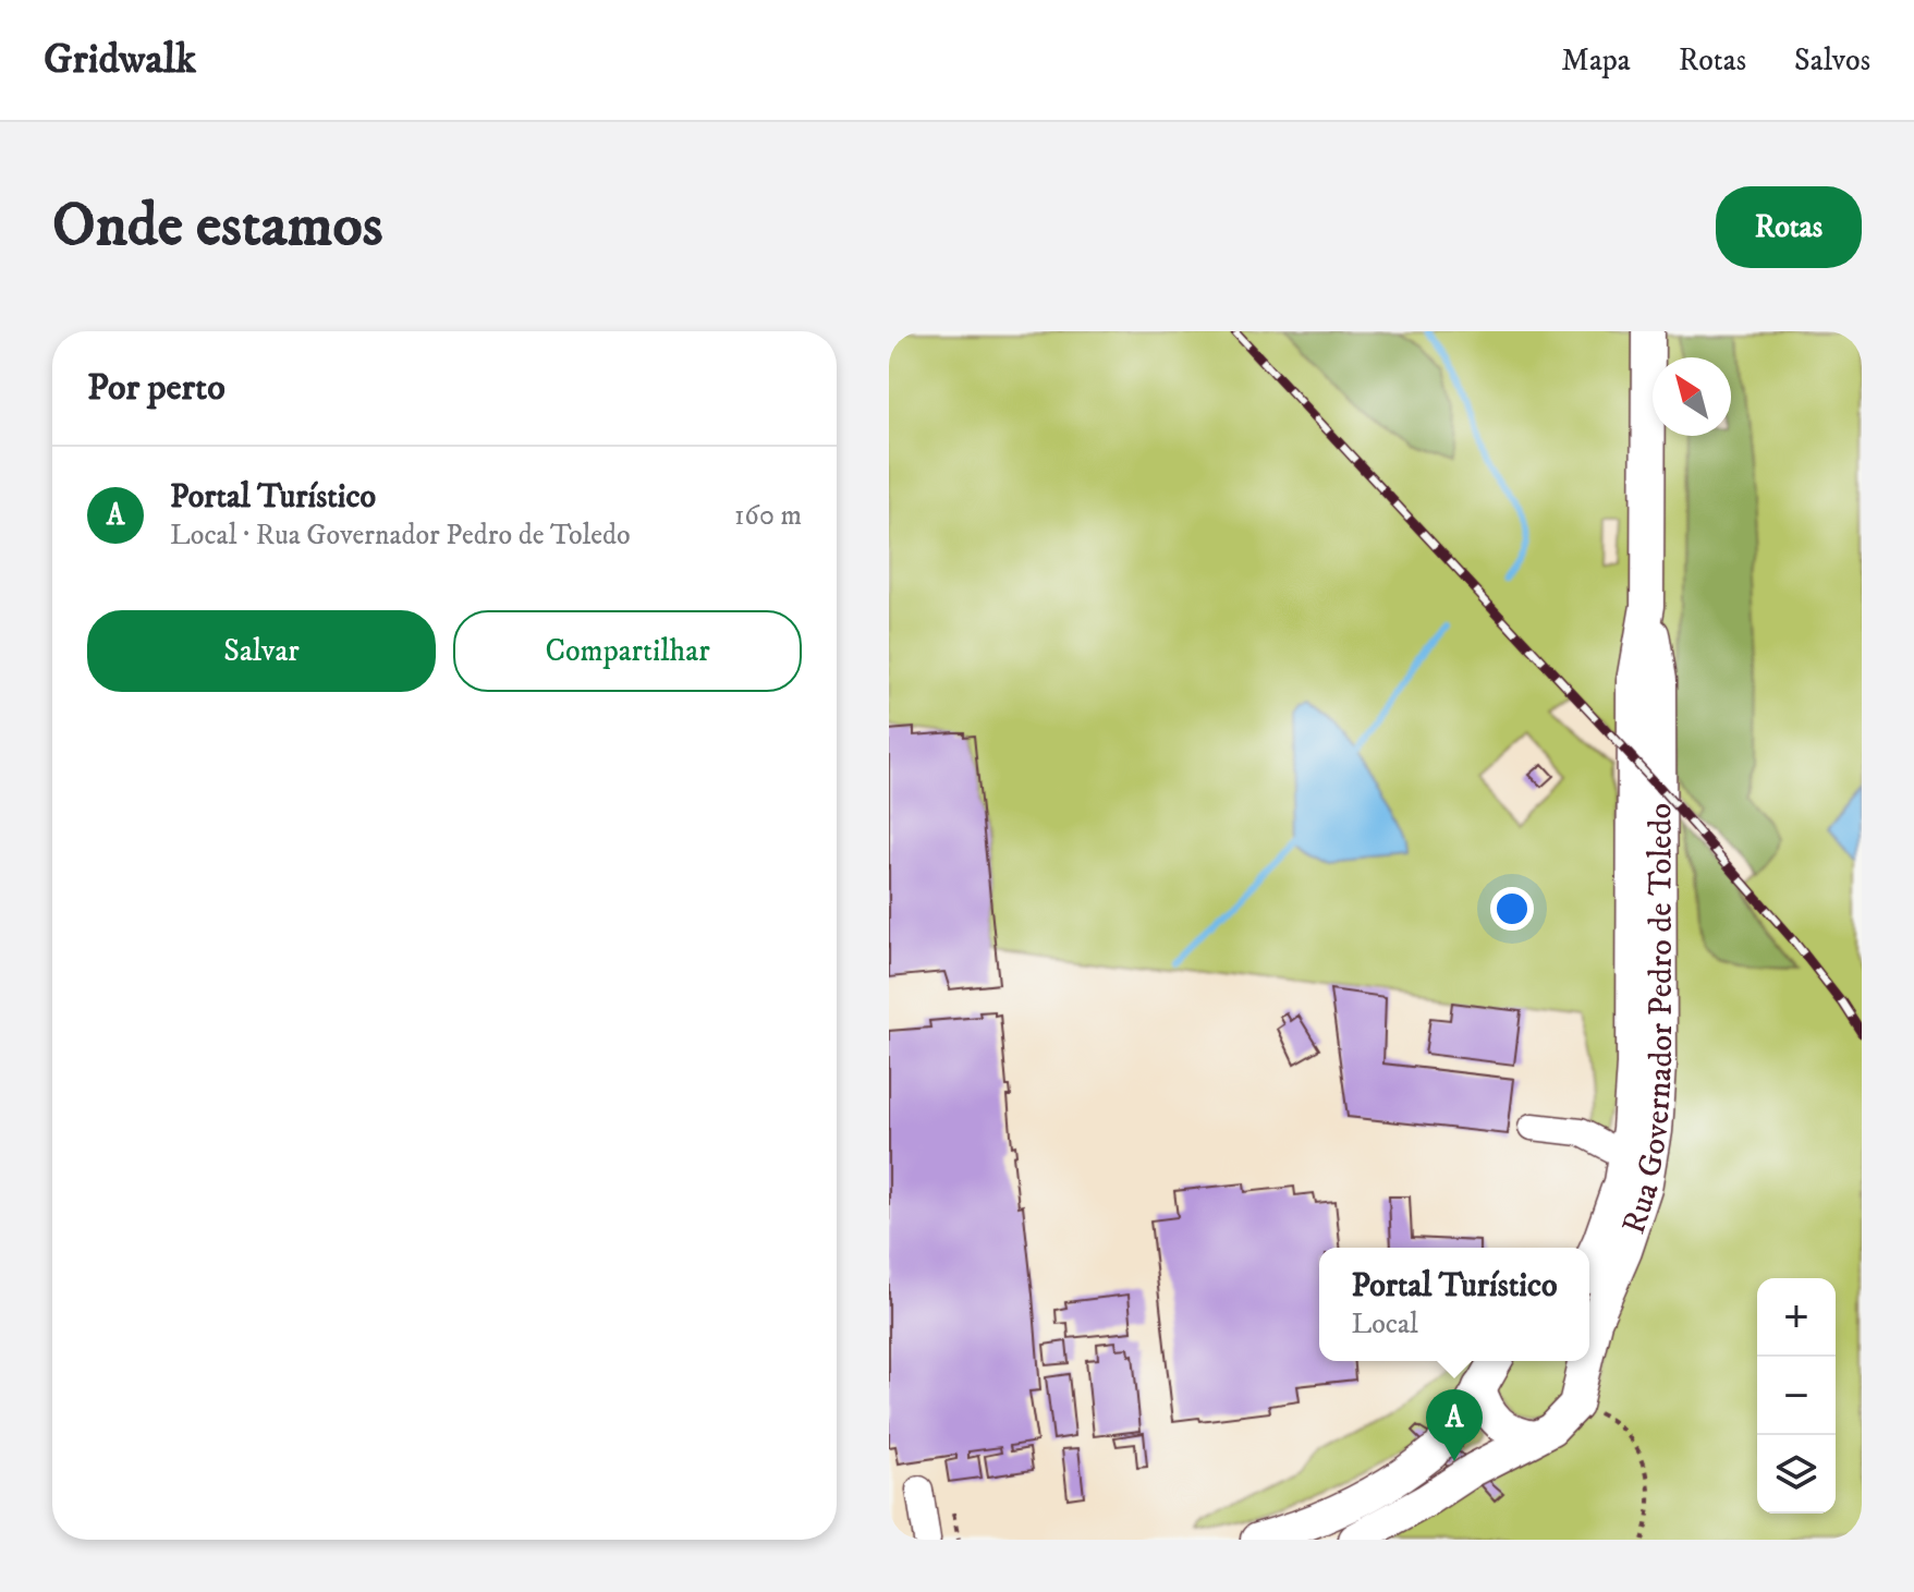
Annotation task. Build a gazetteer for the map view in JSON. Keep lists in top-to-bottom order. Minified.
{"streets":{"main road":["Rua Governador Pedro de Toledo"]},"north":"top left","page":{"header":"Gridwalk","nav":["Mapa","Rotas","Salvos"],"buttons":["Rotas",["Salvar","Compartilhar"]],"title":"Onde estamos","heading":"Por perto","list":[{"mark":"A","name":"Portal Turístico","note":"Local · Rua Governador Pedro de Toledo","value":"160 m"}],"popup":["Portal Turístico","Local"],"map_buttons":["+","−"],"pins":"A"}}
